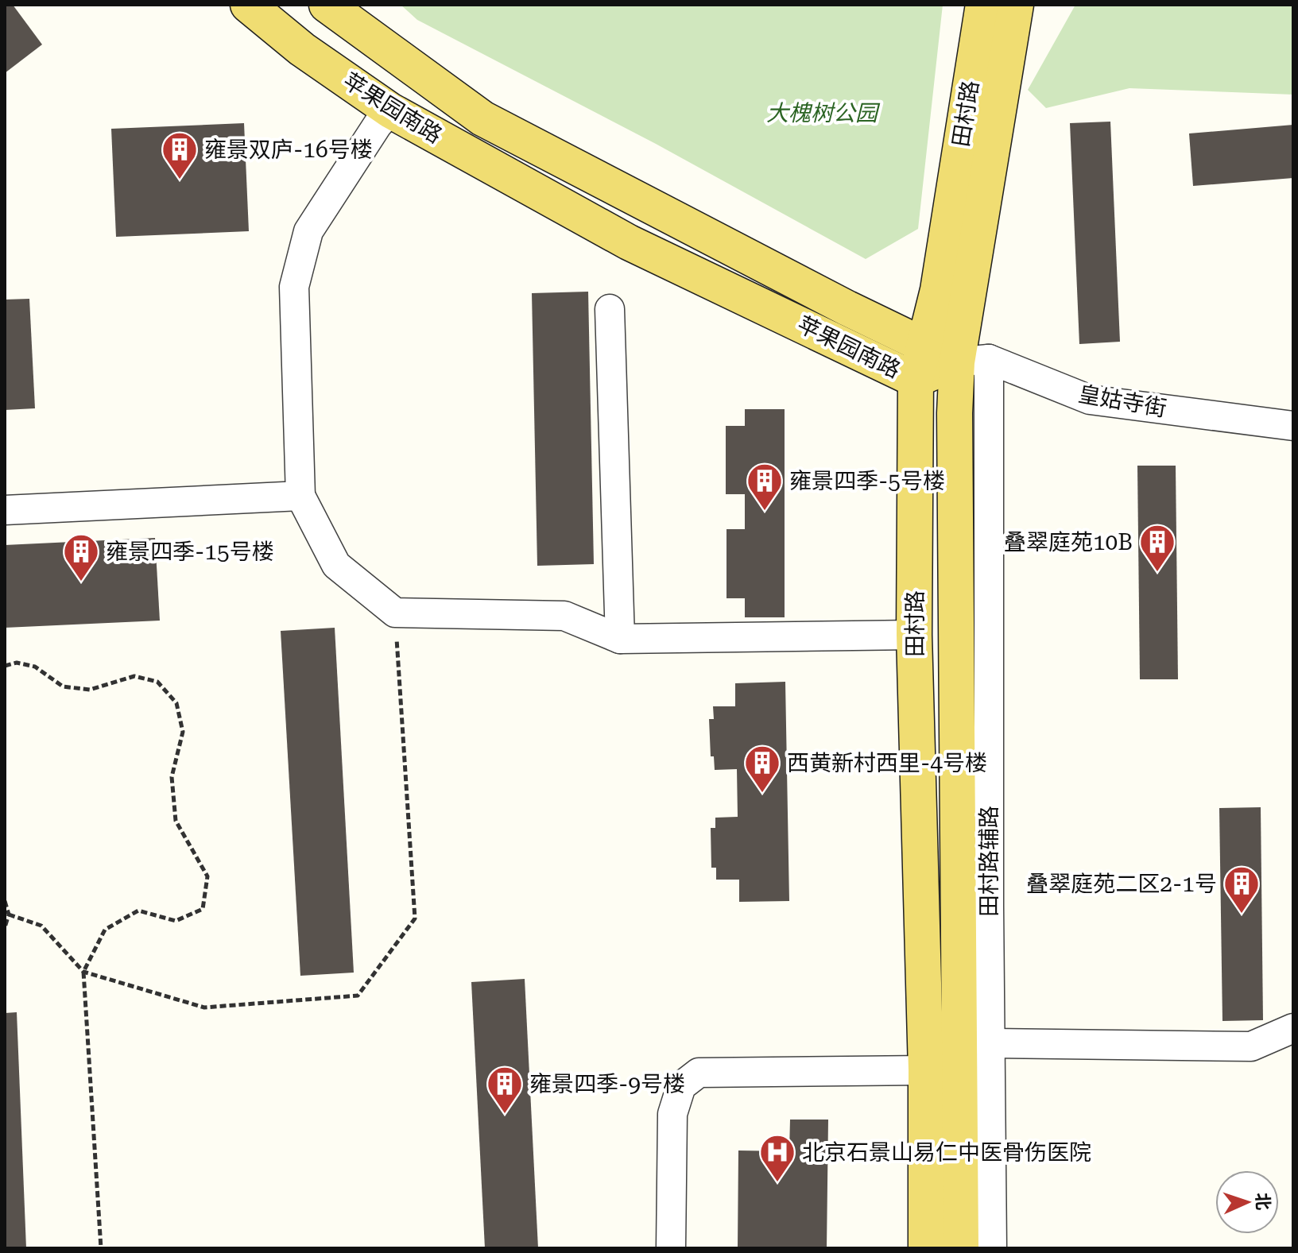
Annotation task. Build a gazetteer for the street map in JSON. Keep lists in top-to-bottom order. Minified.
{"streets":{"main road":["苹果园南路","田村路"],"street":["皇姑寺街","田村路辅路"]},"crossings":[["苹果园南路","田村路"],["苹果园南路","皇姑寺街"],["田村路","皇姑寺街"],["田村路","田村路辅路"]],"parks":["大槐树公园"],"places":{"building":["雍景双庐-16号楼","雍景四季-5号楼","叠翠庭苑10B","雍景四季-15号楼","西黄新村西里-4号楼","叠翠庭苑二区2-1号","雍景四季-9号楼"],"hospital":["北京石景山易仁中医骨伤医院"]},"north":"right"}
